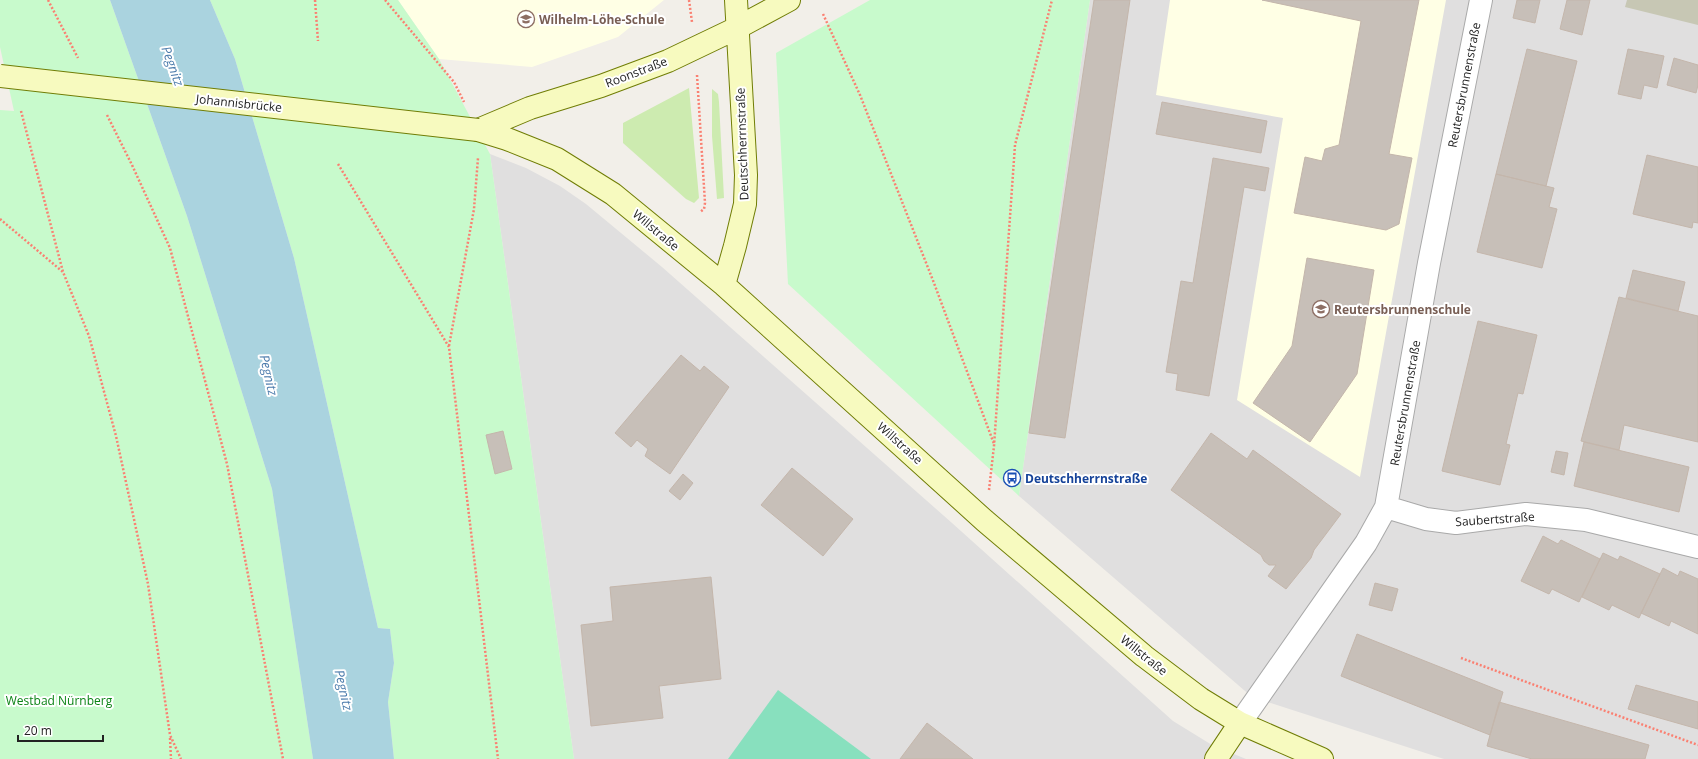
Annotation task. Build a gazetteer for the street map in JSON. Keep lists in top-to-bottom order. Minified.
{"streets":{"street":["Roonstraße","Reutersbrunnenstraße","Johannisbrücke","Deutschherrnstraße","Willstraße","Saubertstraße"]},"crossings":[["Roonstraße","Johannisbrücke"],["Roonstraße","Deutschherrnstraße"],["Roonstraße","Willstraße"],["Reutersbrunnenstraße","Willstraße"],["Reutersbrunnenstraße","Saubertstraße"],["Johannisbrücke","Willstraße"],["Deutschherrnstraße","Willstraße"]],"water":["Pegnitz"],"parks":["Westbad Nürnberg"],"places":{"school or university":["Wilhelm-Löhe-Schule","Reutersbrunnenschule"],"bus stop":["Deutschherrnstraße"]},"scale_bar":"20 m"}
